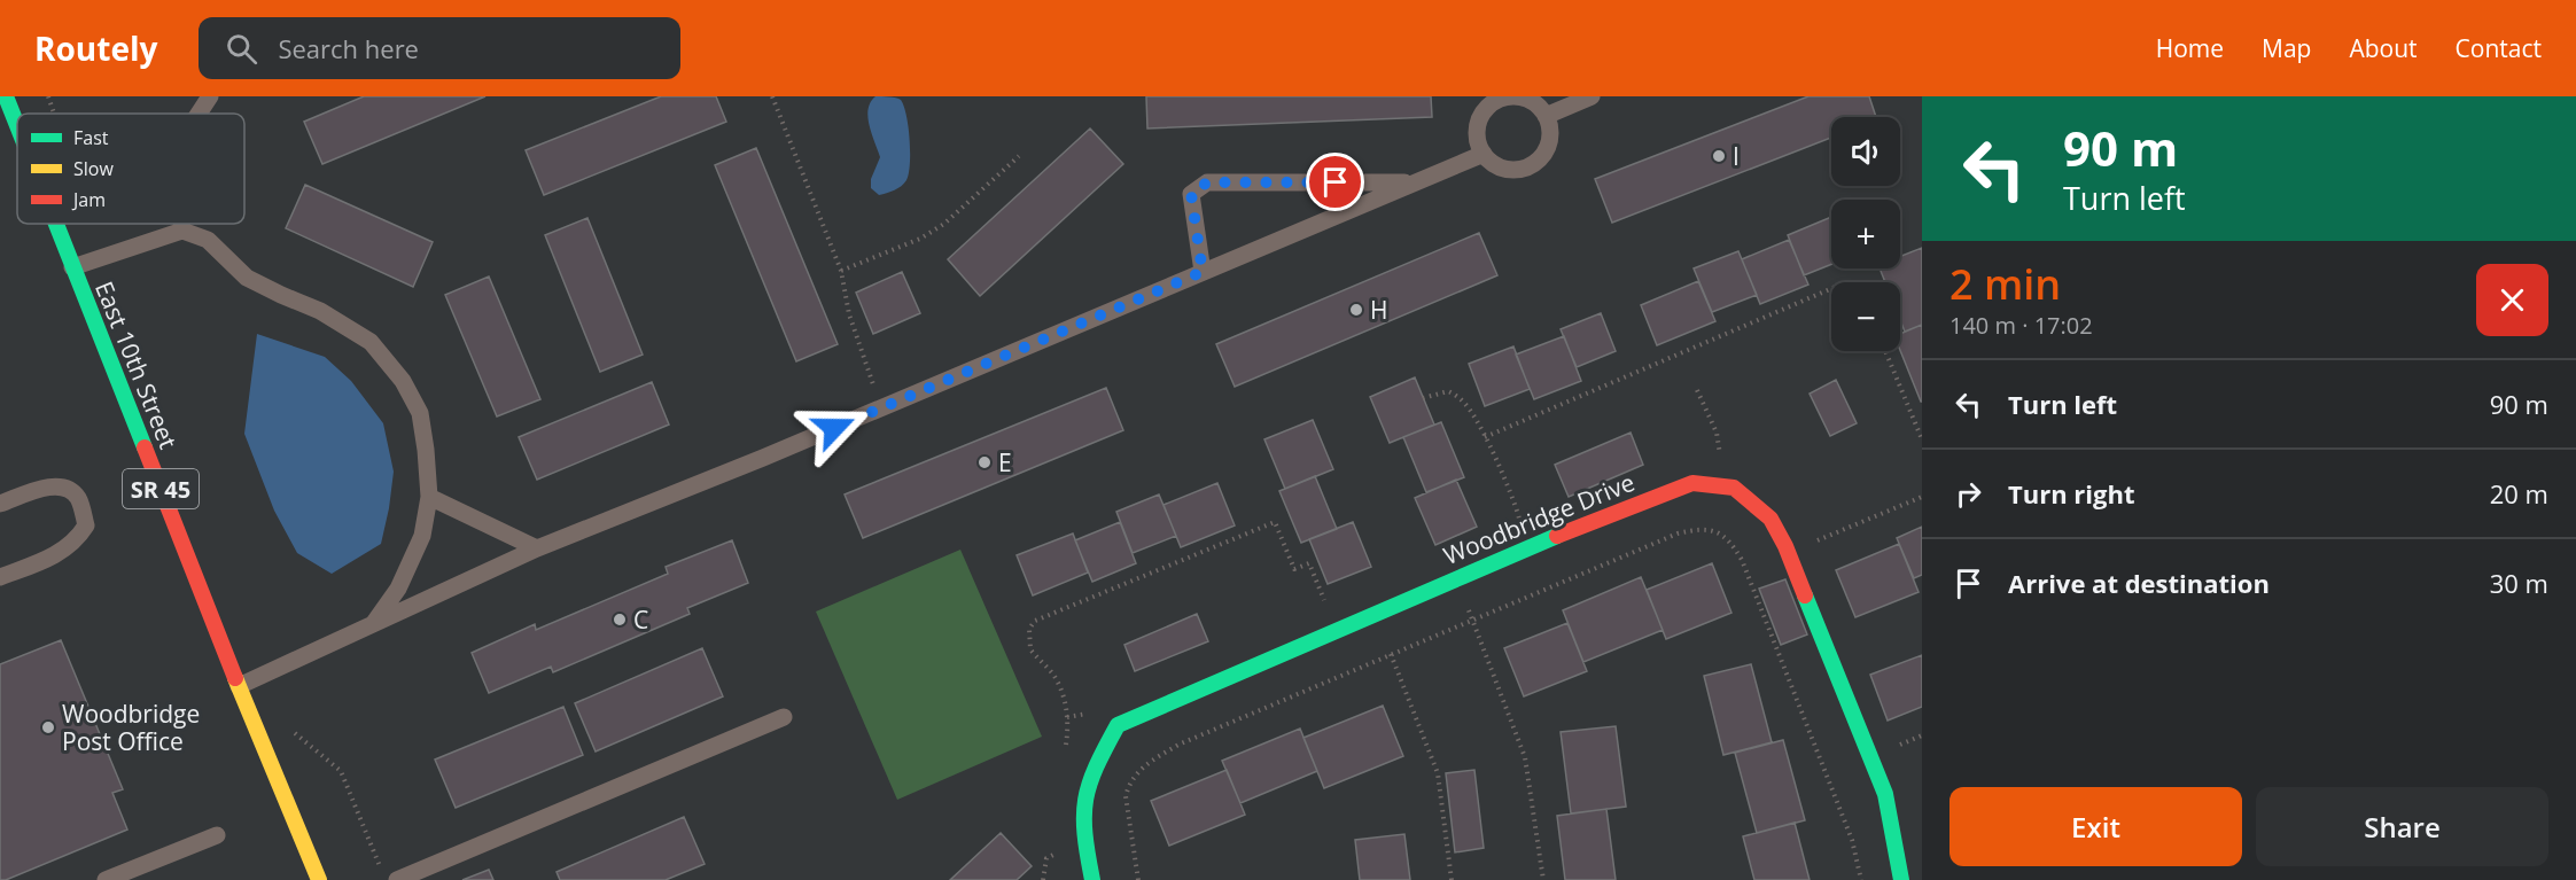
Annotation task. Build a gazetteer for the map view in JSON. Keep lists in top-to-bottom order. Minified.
{"streets":{"street":["East 10th Street","SR 45","Woodbridge Drive"]},"places":["I","H","E","C","Woodbridge Post Office"],"legend":["Fast","Slow","Jam"],"page":{"header":"Routely","search":"Search here","nav":["Home","Map","About","Contact"],"turn":["90 m","Turn left"],"map_buttons":["+","−"],"heading":["2 min","140 m · 17:02"],"list":[{"name":"Turn left","value":"90 m"},{"name":"Turn right","value":"20 m"},{"name":"Arrive at destination","value":"30 m"}],"buttons":["Exit","Share"]}}
